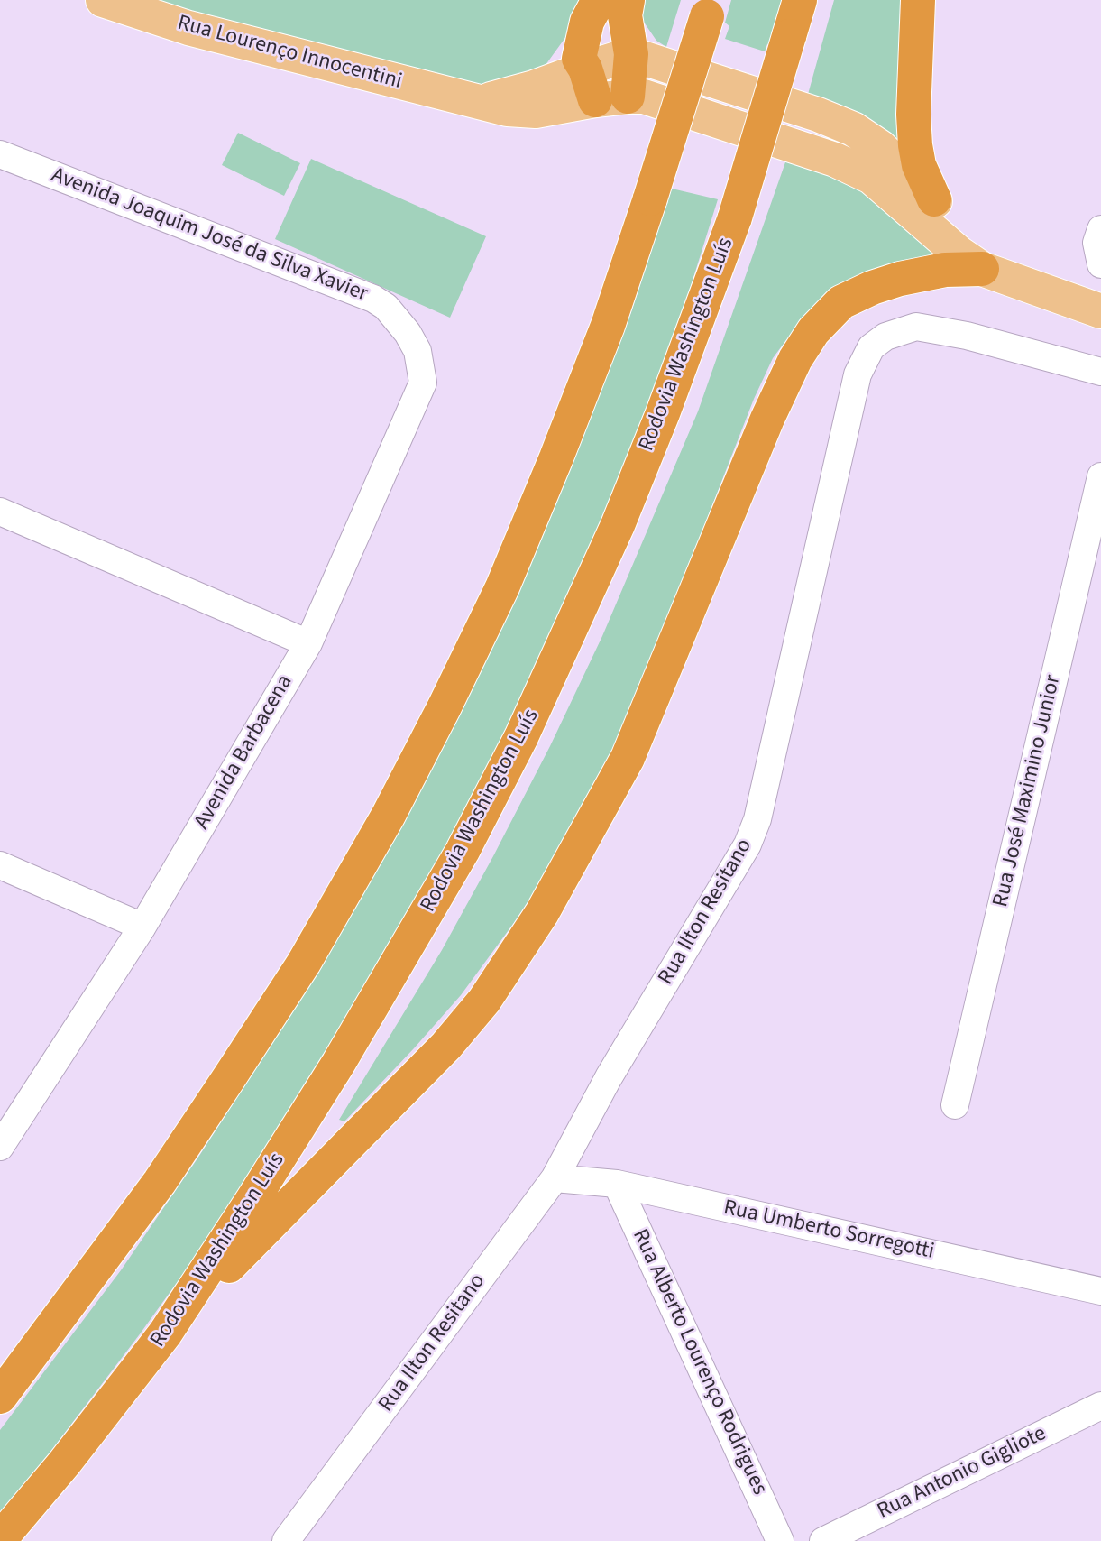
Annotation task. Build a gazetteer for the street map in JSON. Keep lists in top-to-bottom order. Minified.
{"streets":{"highway":["Rodovia Washington Luís"],"main road":["Rua Lourenço Innocentini"],"street":["Avenida Joaquim José da Silva Xavier","Avenida Barbacena","Rua José Maximino Junior","Rua Ilton Resitano","Rua Umberto Sorregotti","Rua Alberto Lourenço Rodrigues","Rua Antonio Gigliote"]},"crossings":[["Avenida Joaquim José da Silva Xavier","Avenida Barbacena"],["Rua Ilton Resitano","Rua Umberto Sorregotti"],["Rua Umberto Sorregotti","Rua Alberto Lourenço Rodrigues"]]}
